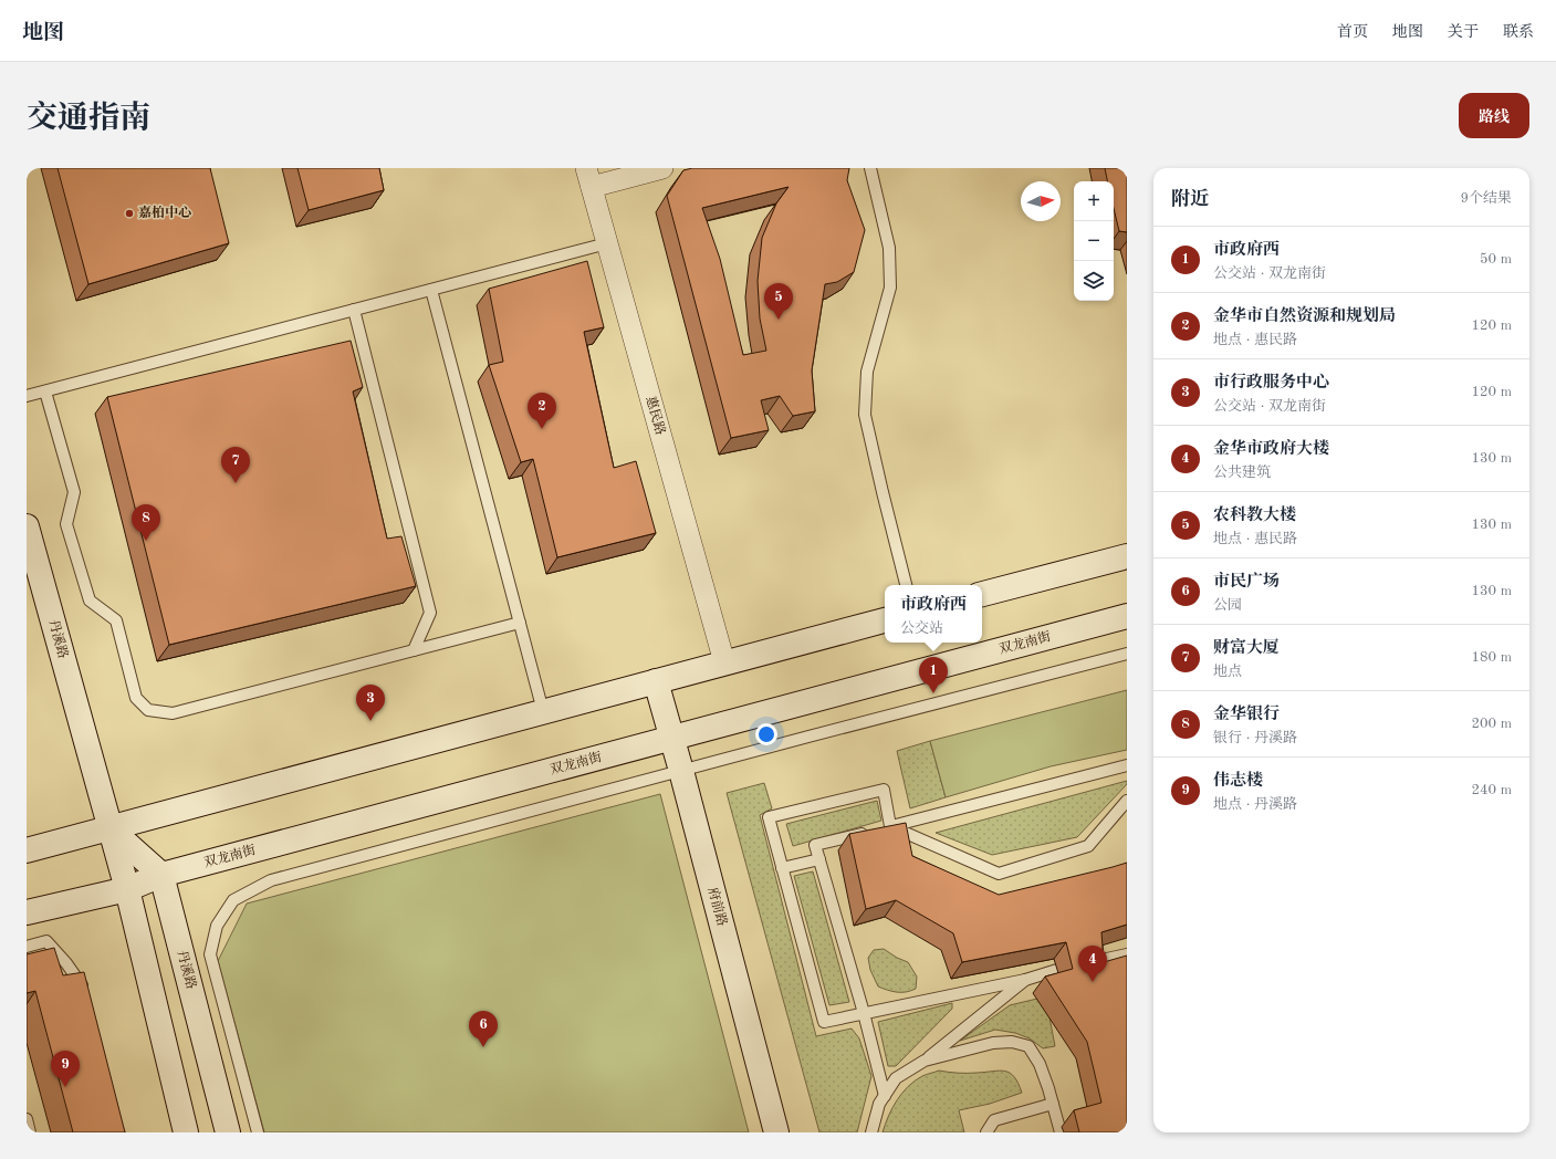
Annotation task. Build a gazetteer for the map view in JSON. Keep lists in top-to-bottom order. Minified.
{"streets":{"main road":["丹溪路","双龙南街","府前路"],"street":["惠民路"]},"crossings":[["丹溪路","双龙南街"],["双龙南街","府前路"]],"places":["嘉柏中心"],"north":"right","page":{"header":"地图","nav":["首页","地图","关于","联系"],"title":"交通指南","buttons":"路线","heading":["附近","9个结果"],"map_buttons":["+","−"],"list":[{"mark":"1","name":"市政府西","note":"公交站 · 双龙南街","value":"50 m"},{"mark":"2","name":"金华市自然资源和规划局","note":"地点 · 惠民路","value":"120 m"},{"mark":"3","name":"市行政服务中心","note":"公交站 · 双龙南街","value":"120 m"},{"mark":"4","name":"金华市政府大楼","note":"公共建筑","value":"130 m"},{"mark":"5","name":"农科教大楼","note":"地点 · 惠民路","value":"130 m"},{"mark":"6","name":"市民广场","note":"公园","value":"130 m"},{"mark":"7","name":"财富大厦","note":"地点","value":"180 m"},{"mark":"8","name":"金华银行","note":"银行 · 丹溪路","value":"200 m"},{"mark":"9","name":"伟志楼","note":"地点 · 丹溪路","value":"240 m"}],"pins":["5","2","7","8","1","3","4","6","9"],"popup":["市政府西","公交站"]}}
